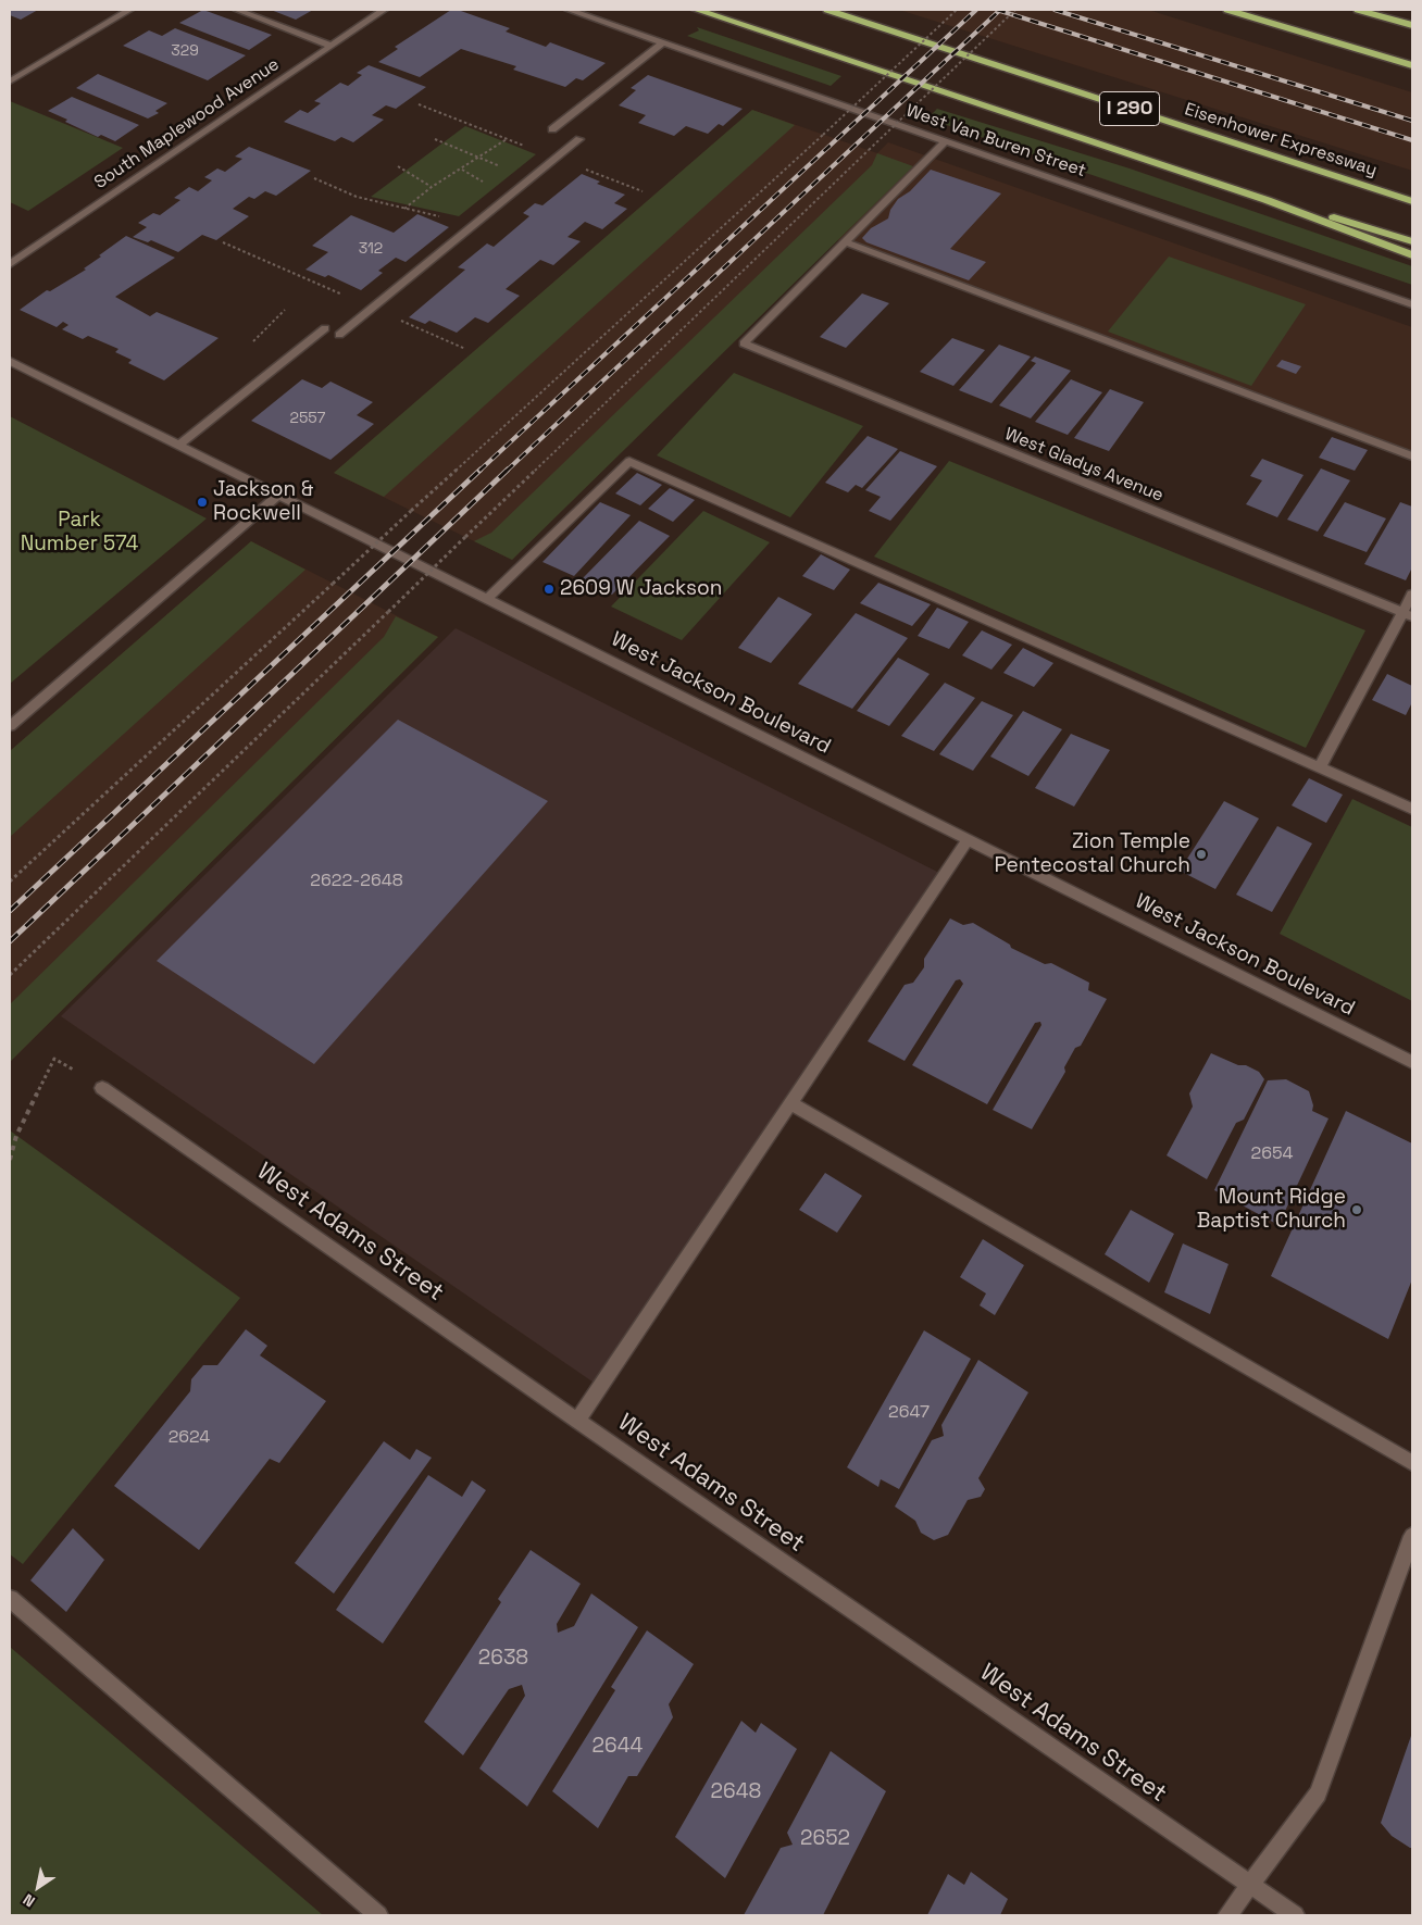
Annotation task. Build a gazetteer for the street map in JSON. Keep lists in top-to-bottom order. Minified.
{"streets":{"highway":["I 290","Eisenhower Expressway"],"street":["South Maplewood Avenue","West Van Buren Street","West Gladys Avenue","West Jackson Boulevard","West Adams Street"]},"parks":["Park Number 574"],"places":["Jackson & Rockwell","2609 W Jackson","Zion Temple Pentecostal Church","Mount Ridge Baptist Church"],"house_numbers":["329","312","2557","2622-2648","2654","2647","2624","2638","2644","2648","2652"],"north":"bottom left"}
